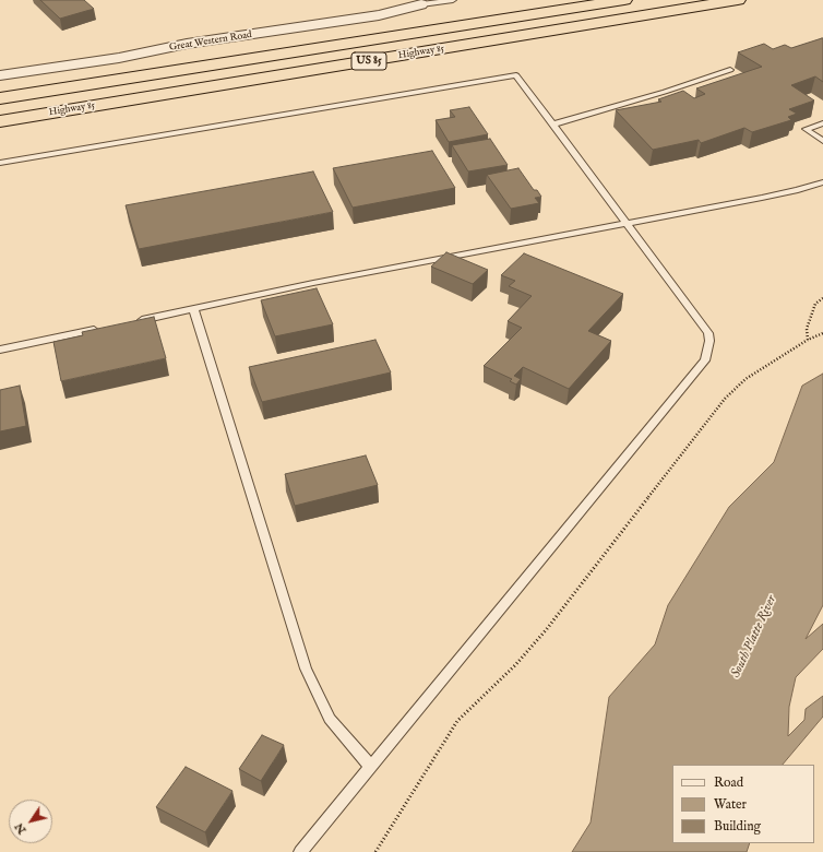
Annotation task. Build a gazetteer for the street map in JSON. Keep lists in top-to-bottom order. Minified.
{"streets":{"highway":["Highway 85","US 85"],"street":["Great Western Road"]},"water":["South Platte River"],"legend":["Road","Water","Building"],"north":"bottom left"}
